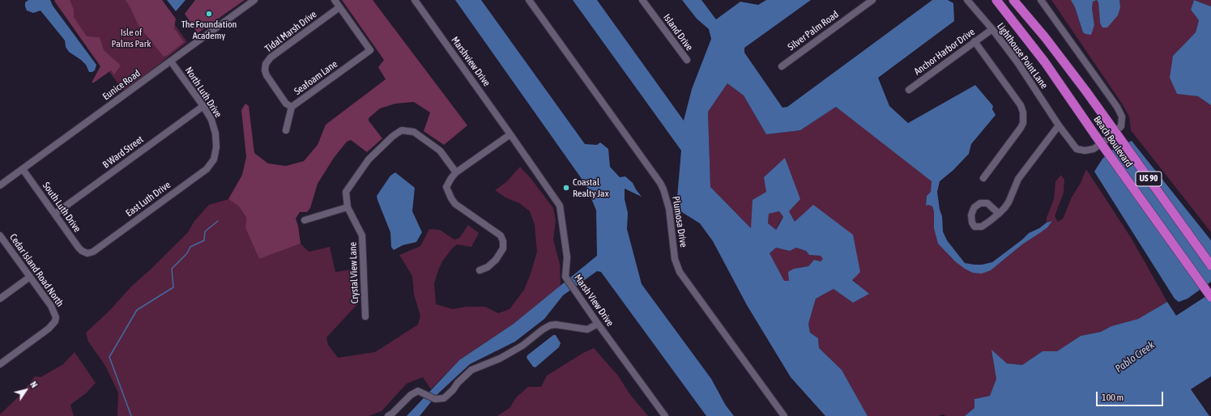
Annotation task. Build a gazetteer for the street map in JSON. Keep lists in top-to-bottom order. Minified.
{"streets":{"highway":["Beach Boulevard","US 90"],"street":["Silver Palm Road","Tidal Marsh Drive","Island Drive","Anchor Harbor Drive","Lighthouse Point Lane","Marshview Drive","Seafoam Lane","Eunice Road","North Luth Drive","B Ward Street","East Luth Drive","South Luth Drive","Plumosa Drive","Cedar Island Road North","Crystal View Lane","Marsh View Drive"]},"crossings":[["Tidal Marsh Drive","Seafoam Lane"],["Anchor Harbor Drive","Lighthouse Point Lane"],["Marshview Drive","Marsh View Drive"],["Eunice Road","North Luth Drive"],["Eunice Road","South Luth Drive"],["North Luth Drive","B Ward Street"],["North Luth Drive","East Luth Drive"],["B Ward Street","South Luth Drive"],["East Luth Drive","South Luth Drive"]],"water":["Pablo Creek"],"parks":["Isle of Palms Park"],"places":["The Foundation Academy","Coastal Realty Jax"],"scale_bar":"100 m","north":"top right"}
